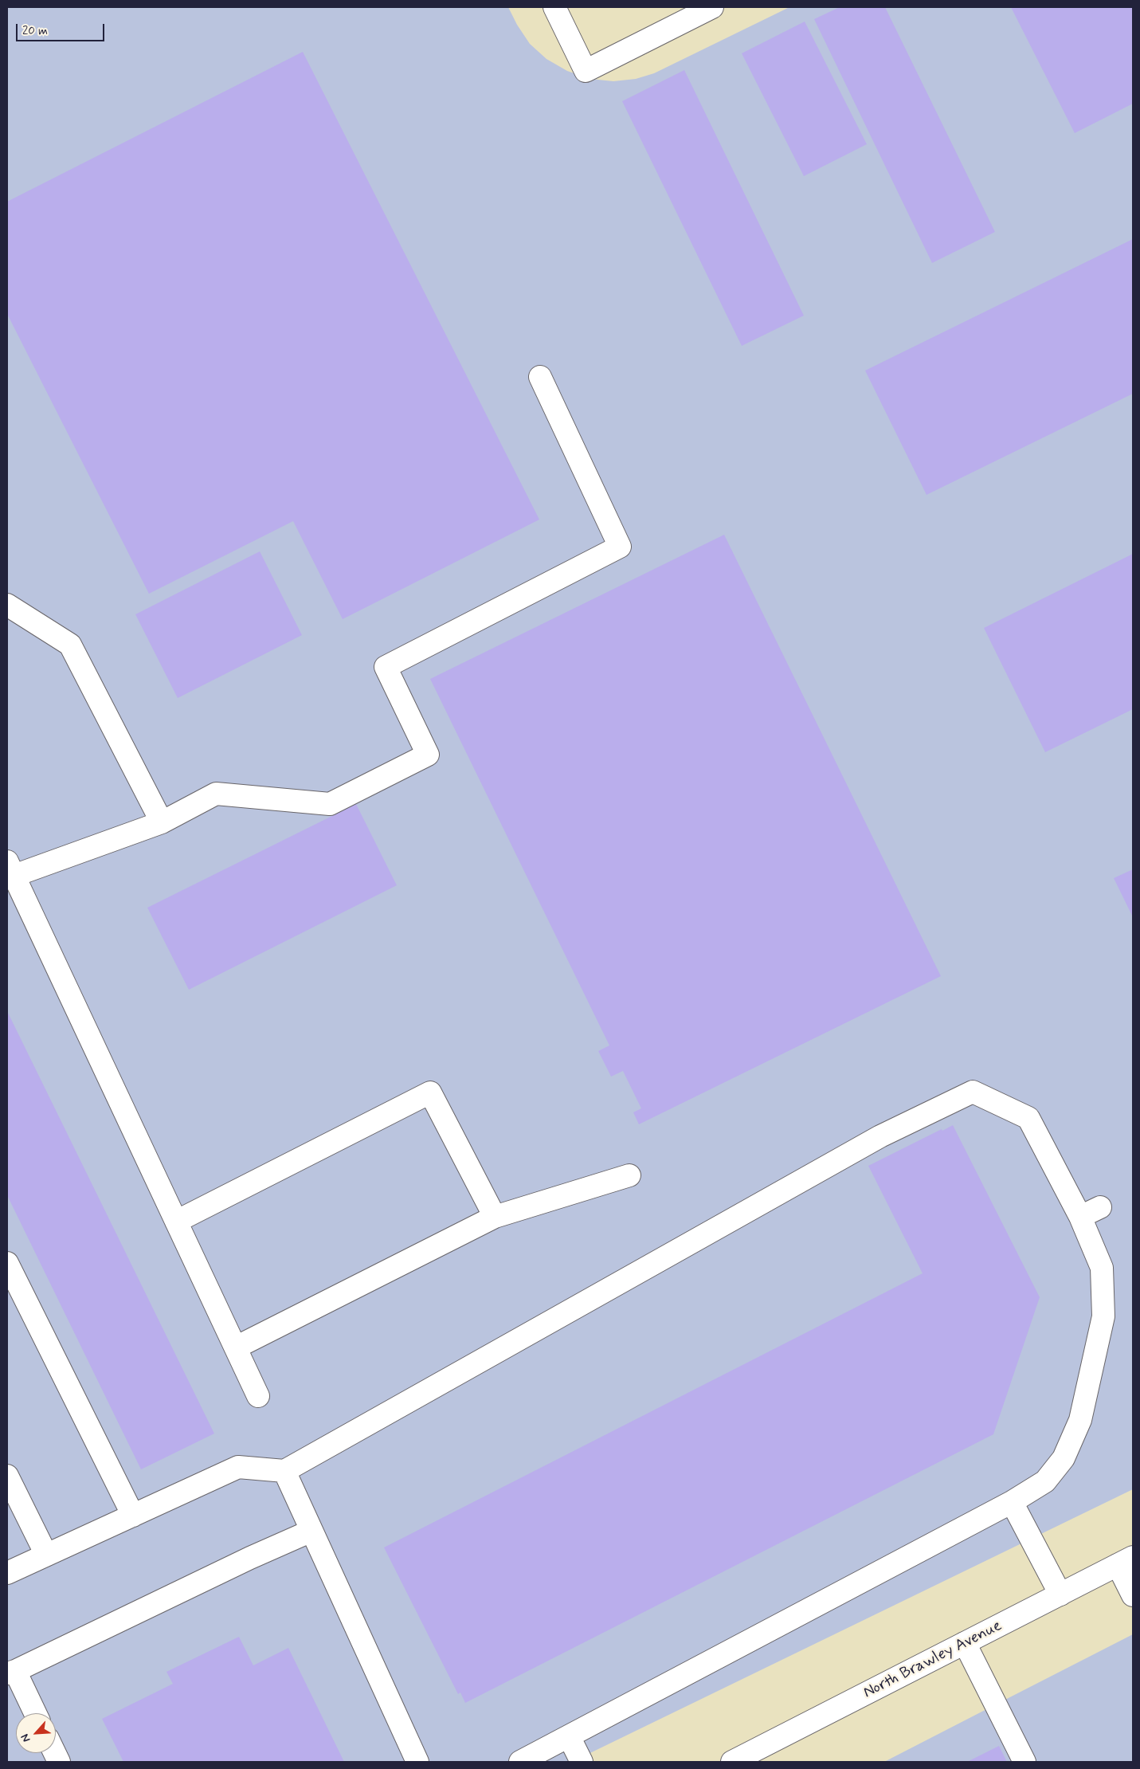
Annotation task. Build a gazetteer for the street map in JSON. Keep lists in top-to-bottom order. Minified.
{"streets":{"main road":["North Brawley Avenue"]},"scale_bar":"20 m","north":"bottom left"}
